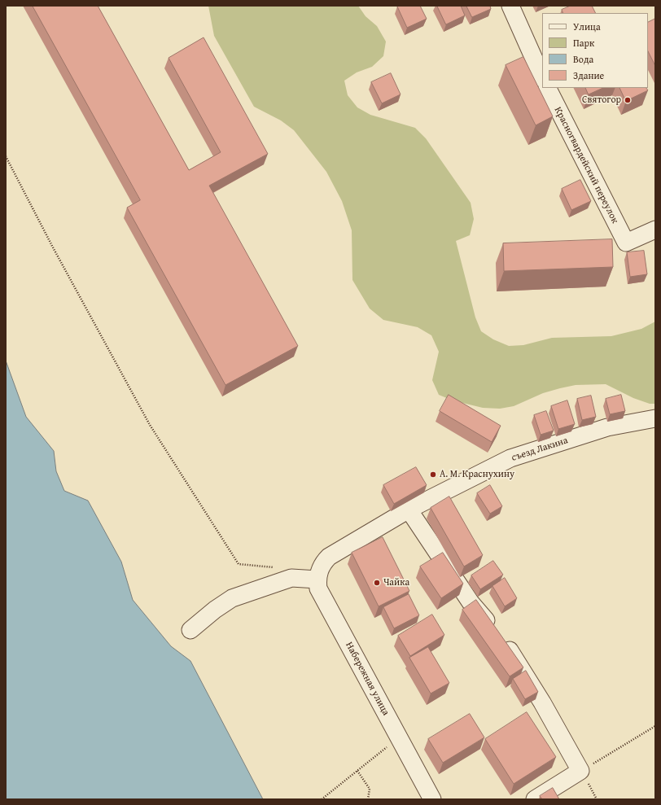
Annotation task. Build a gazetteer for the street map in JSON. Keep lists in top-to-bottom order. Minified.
{"streets":{"street":["Красногвардейский переулок","съезд Лакина","Набережная улица"]},"crossings":[["съезд Лакина","Набережная улица"]],"places":["Святогор","А. М. Краснухину","Чайка"],"legend":["Улица","Парк","Вода","Здание"]}
